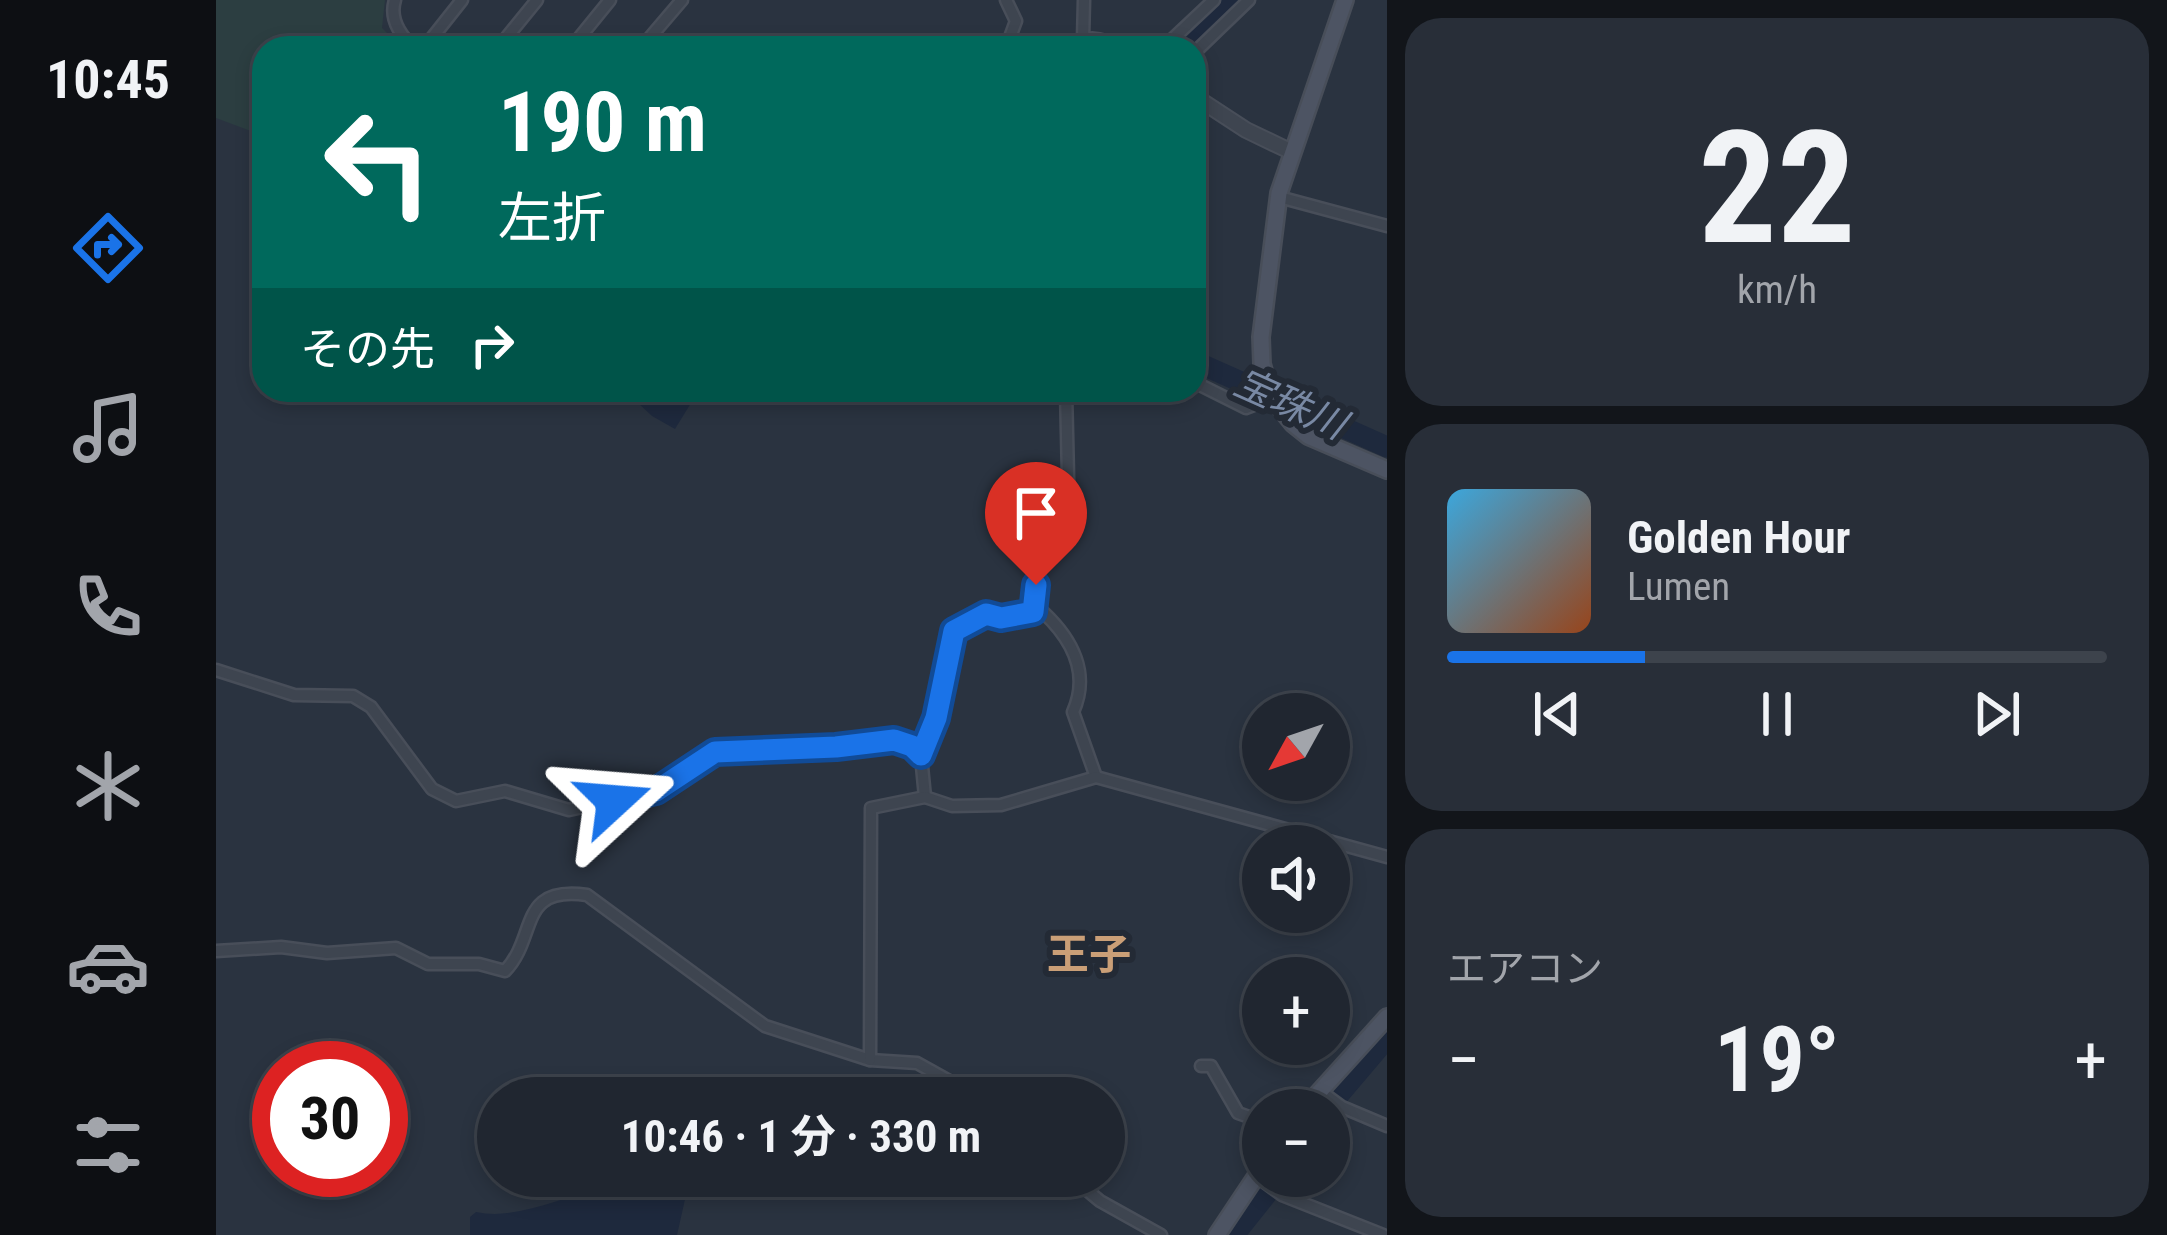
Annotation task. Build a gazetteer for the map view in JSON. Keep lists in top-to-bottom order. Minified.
{"districts":["王子"],"water":["宝珠川"],"north":"bottom left","page":{"tabs":"10:45","tile":[["22","km/h"],"エアコン"],"turn":["190 m","左折"],"then":"その先","song":["Golden Hour","Lumen"],"map_buttons":["+","−"],"heat":["−","19°","+"],"limit":"30","trip":"10:46 · 1 分 · 330 m"}}
